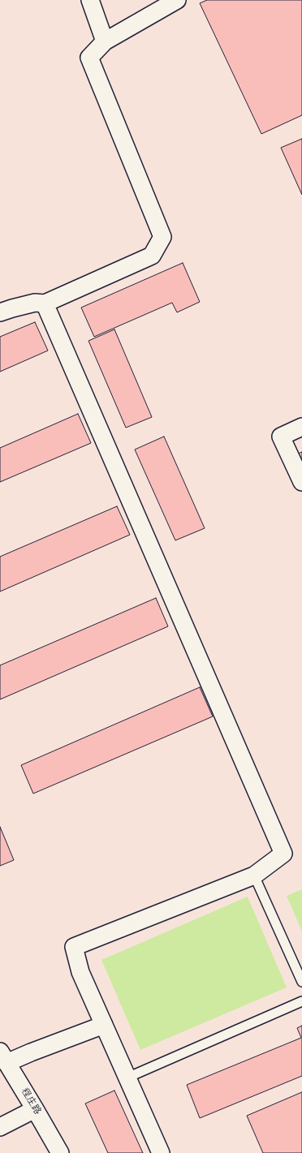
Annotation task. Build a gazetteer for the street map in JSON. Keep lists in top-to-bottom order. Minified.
{"streets":{"street":["程庄路"]}}
